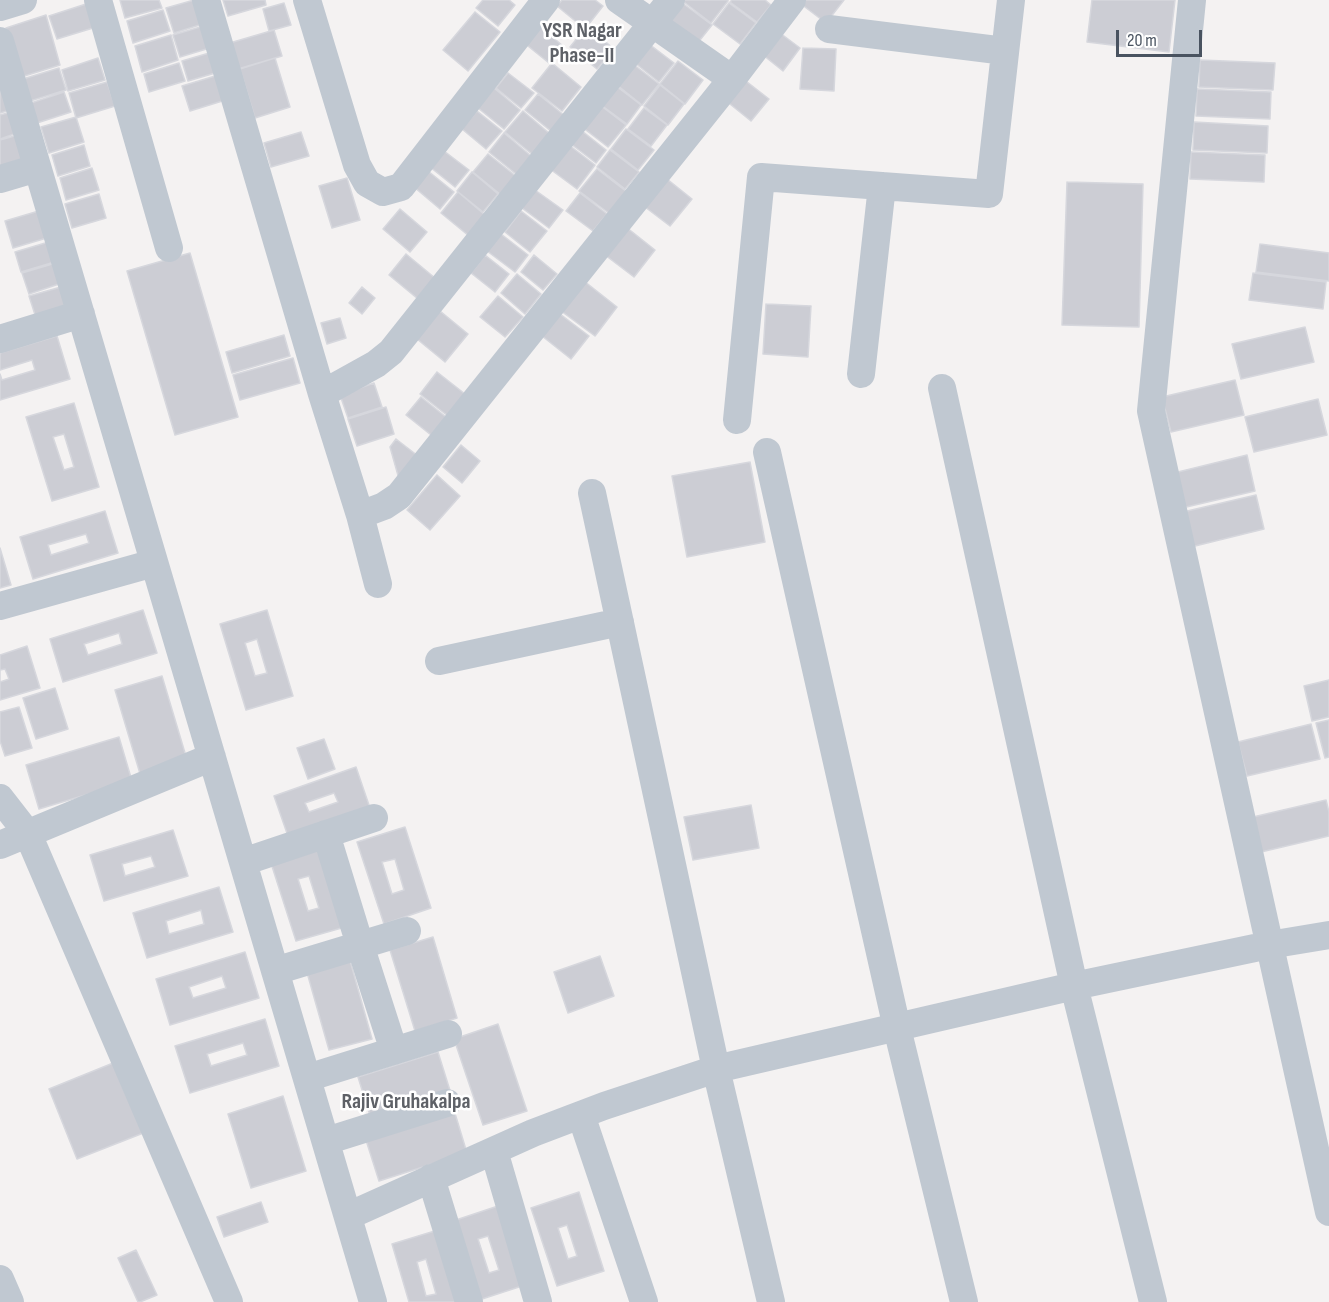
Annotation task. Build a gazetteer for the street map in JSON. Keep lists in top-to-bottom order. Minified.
{"districts":["YSR Nagar Phase-II","Rajiv Gruhakalpa"],"scale_bar":"20 m"}
